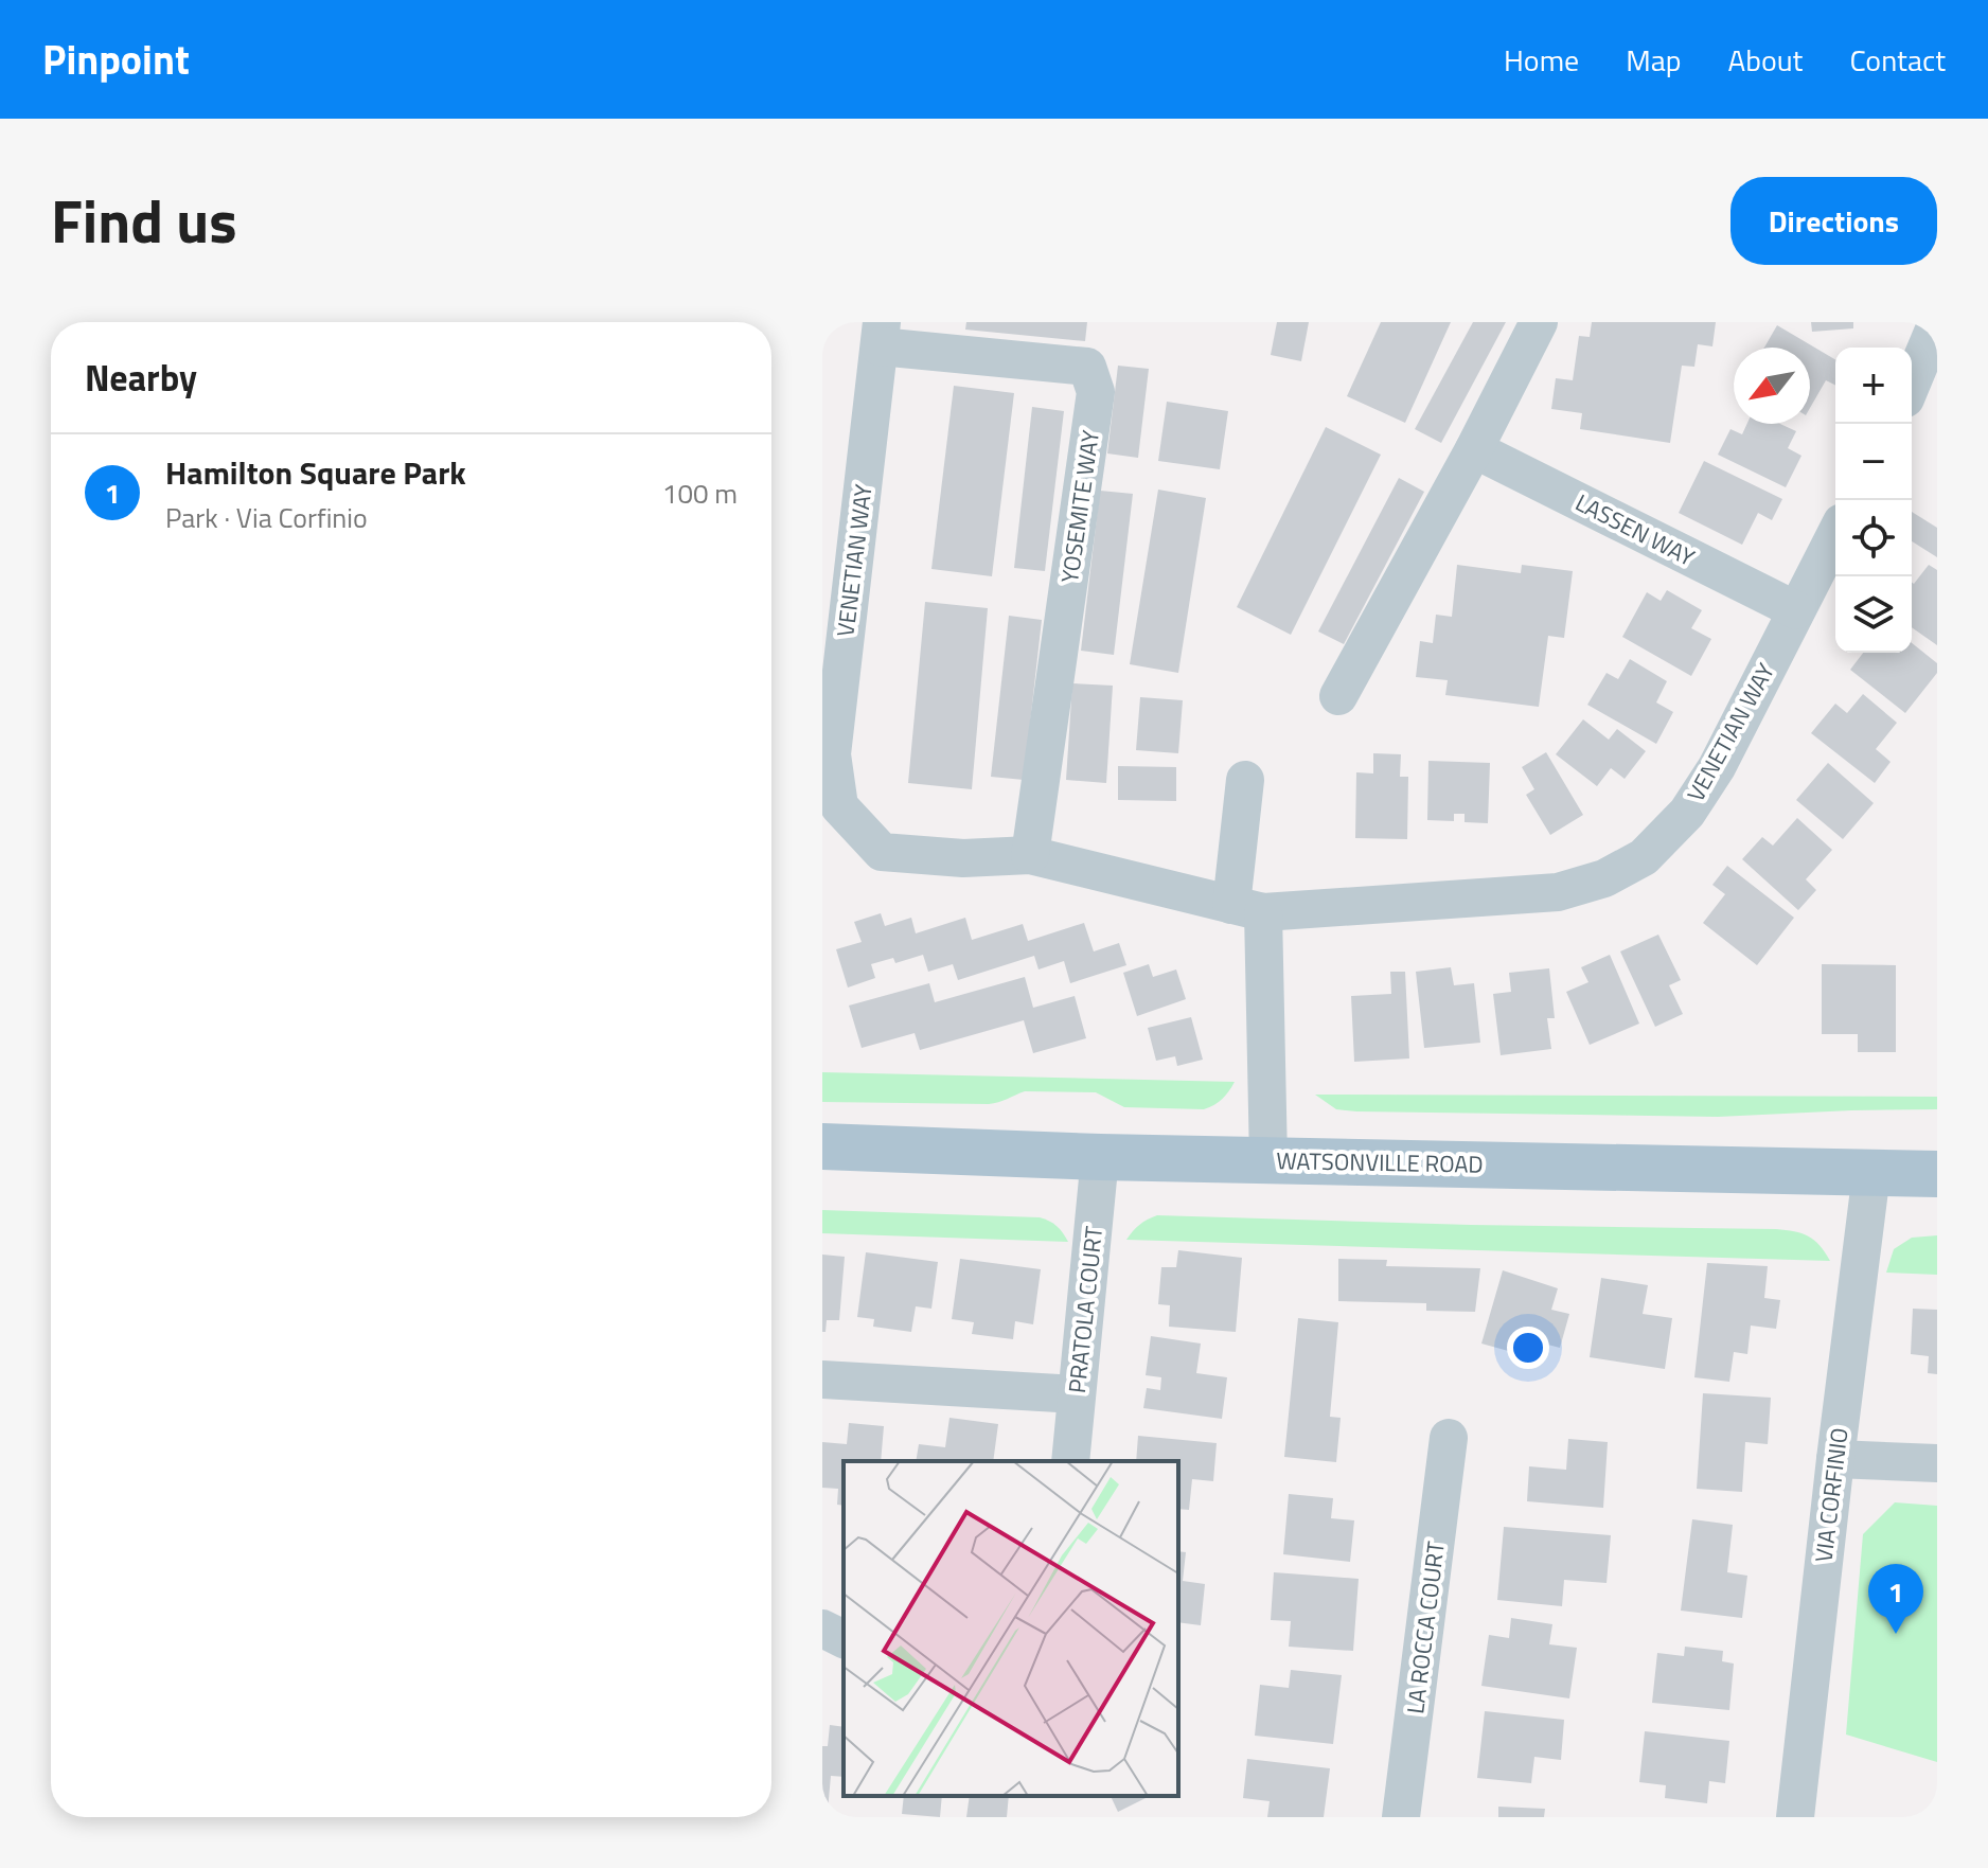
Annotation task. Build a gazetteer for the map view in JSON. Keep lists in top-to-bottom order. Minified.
{"streets":{"main road":["WATSONVILLE ROAD"],"street":["YOSEMITE WAY","LASSEN WAY","VENETIAN WAY","PRATOLA COURT","VIA CORFINIO","LA ROCCA COURT"]},"crossings":[["YOSEMITE WAY","VENETIAN WAY"],["LASSEN WAY","VENETIAN WAY"],["WATSONVILLE ROAD","PRATOLA COURT"],["WATSONVILLE ROAD","VIA CORFINIO"]],"north":"bottom left","page":{"header":"Pinpoint","nav":["Home","Map","About","Contact"],"title":"Find us","buttons":"Directions","heading":"Nearby","map_buttons":["+","−"],"list":[{"mark":"1","name":"Hamilton Square Park","note":"Park · Via Corfinio","value":"100 m"}],"pins":"1"}}
